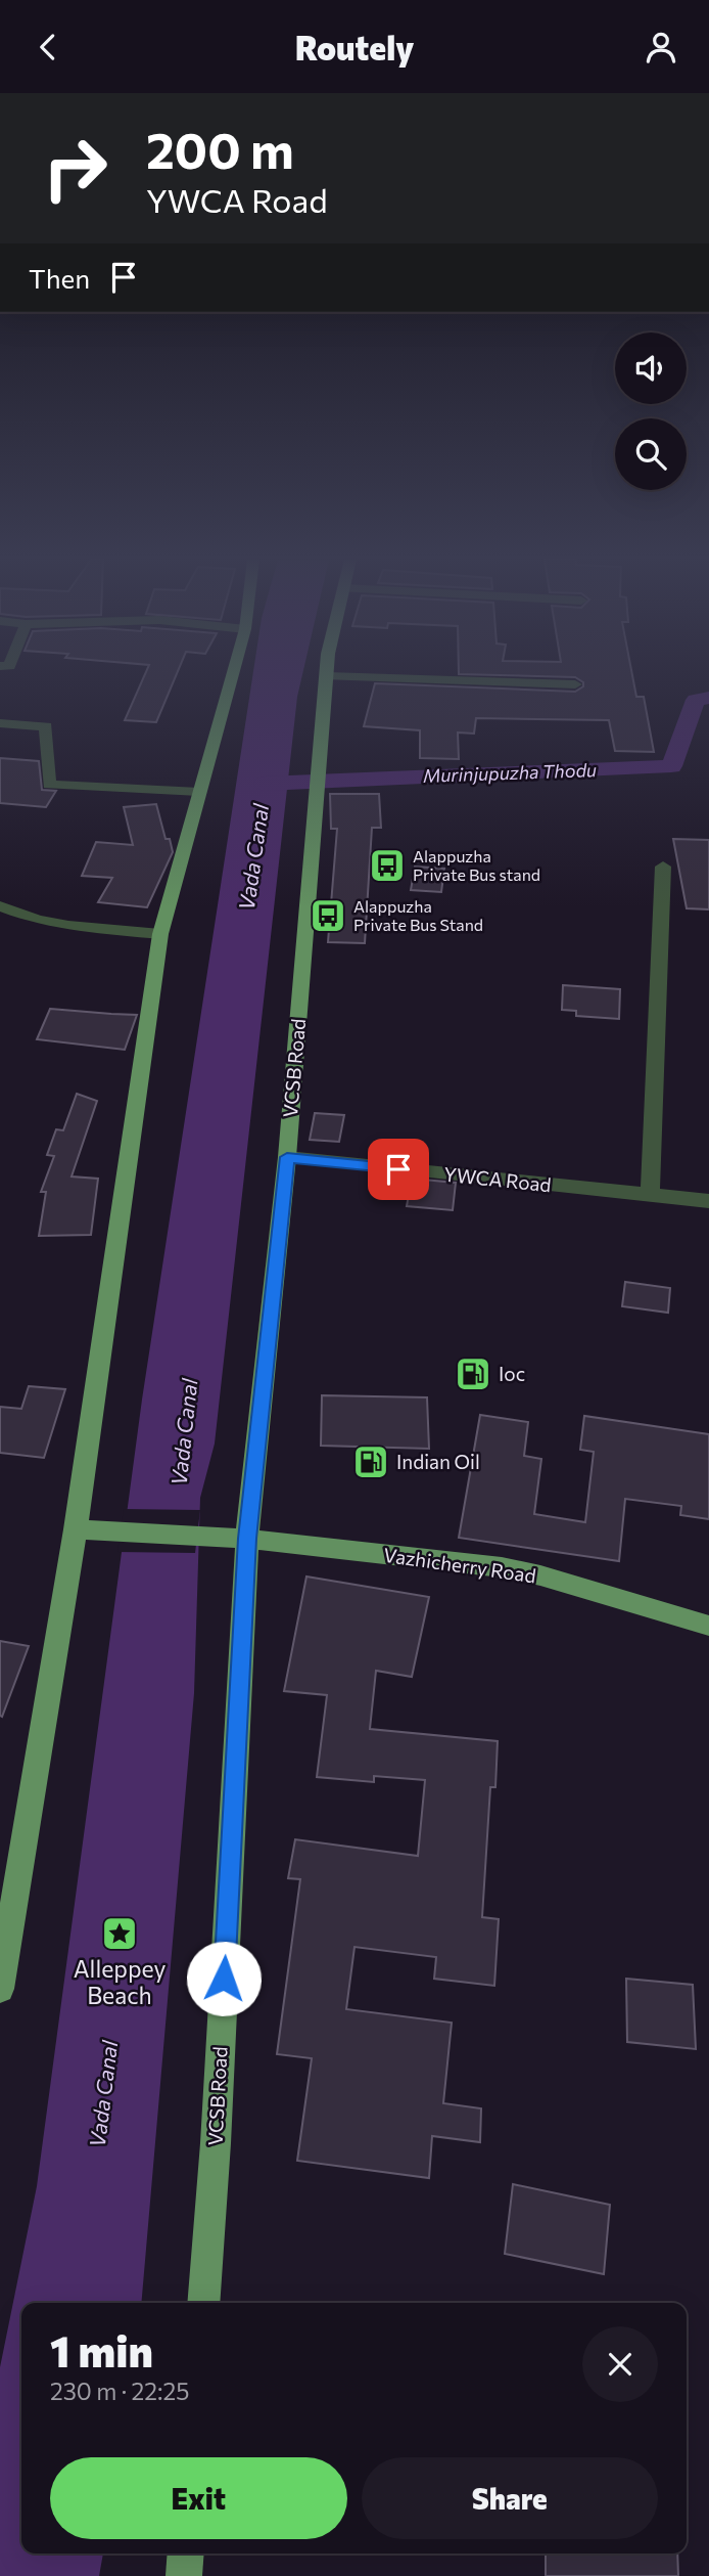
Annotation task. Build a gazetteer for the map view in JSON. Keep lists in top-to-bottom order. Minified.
{"streets":{"main road":["VCSB Road","Vazhicherry Road"],"street":["YWCA Road"]},"crossings":[["VCSB Road","YWCA Road"],["VCSB Road","Vazhicherry Road"]],"water":["Murinjupuzha Thodu","Vada Canal"],"places":{"bus stop":["Alappuzha Private Bus stand","Alappuzha Private Bus Stand"],"fuel station":["Ioc","Indian Oil"],"place":["Alleppey Beach"]},"page":{"header":"Routely","turn":["200 m","YWCA Road"],"then":"Then","heading":["1 min","230 m · 22:25"],"buttons":["Exit","Share"]}}
